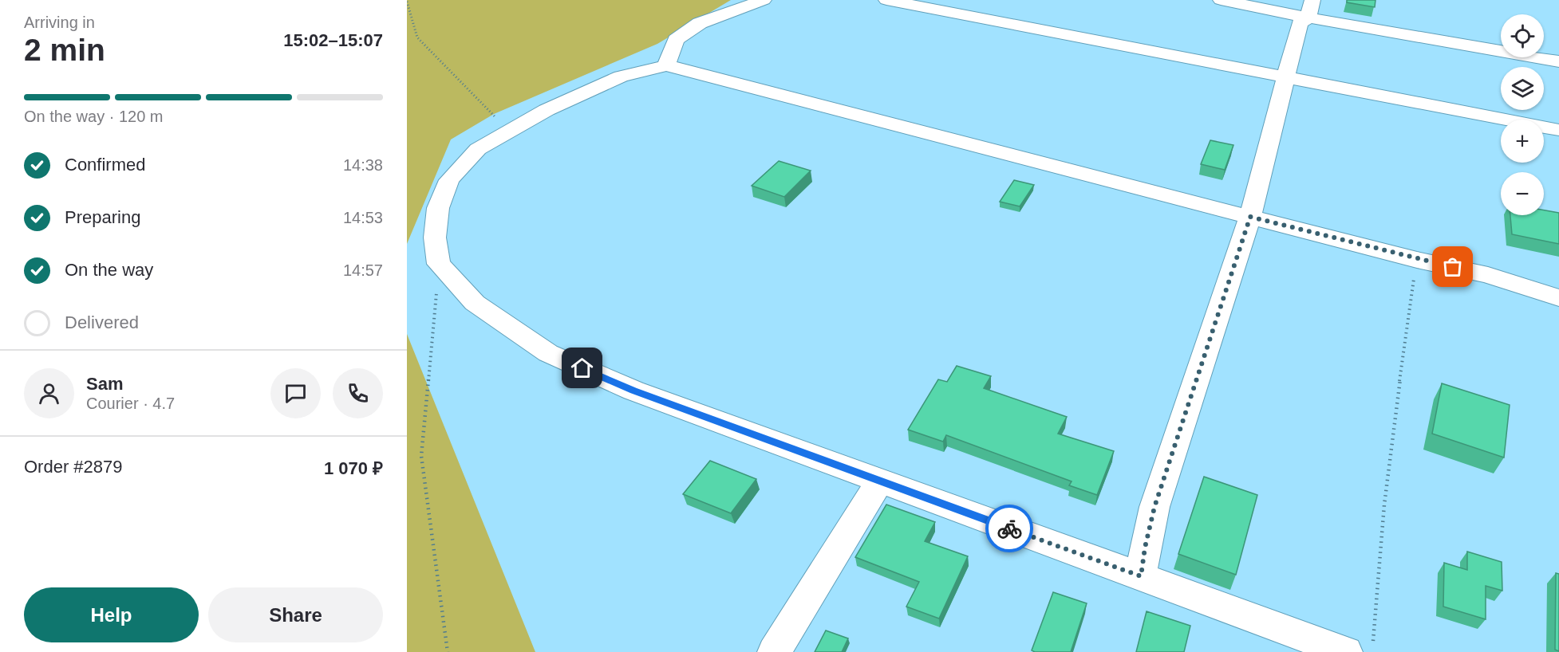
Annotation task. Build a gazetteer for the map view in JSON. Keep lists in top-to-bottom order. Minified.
{"page":{"heading":["2 min","Arriving in","15:02–15:07"],"panel":["Sam","Courier · 4.7","Order #2879","1 070 ₽"],"map_buttons":["+","−"],"bar":"On the way · 120 m","list":[["Confirmed","14:38"],["Preparing","14:53"],["On the way","14:57"],"Delivered"],"buttons":["Help","Share"]}}
